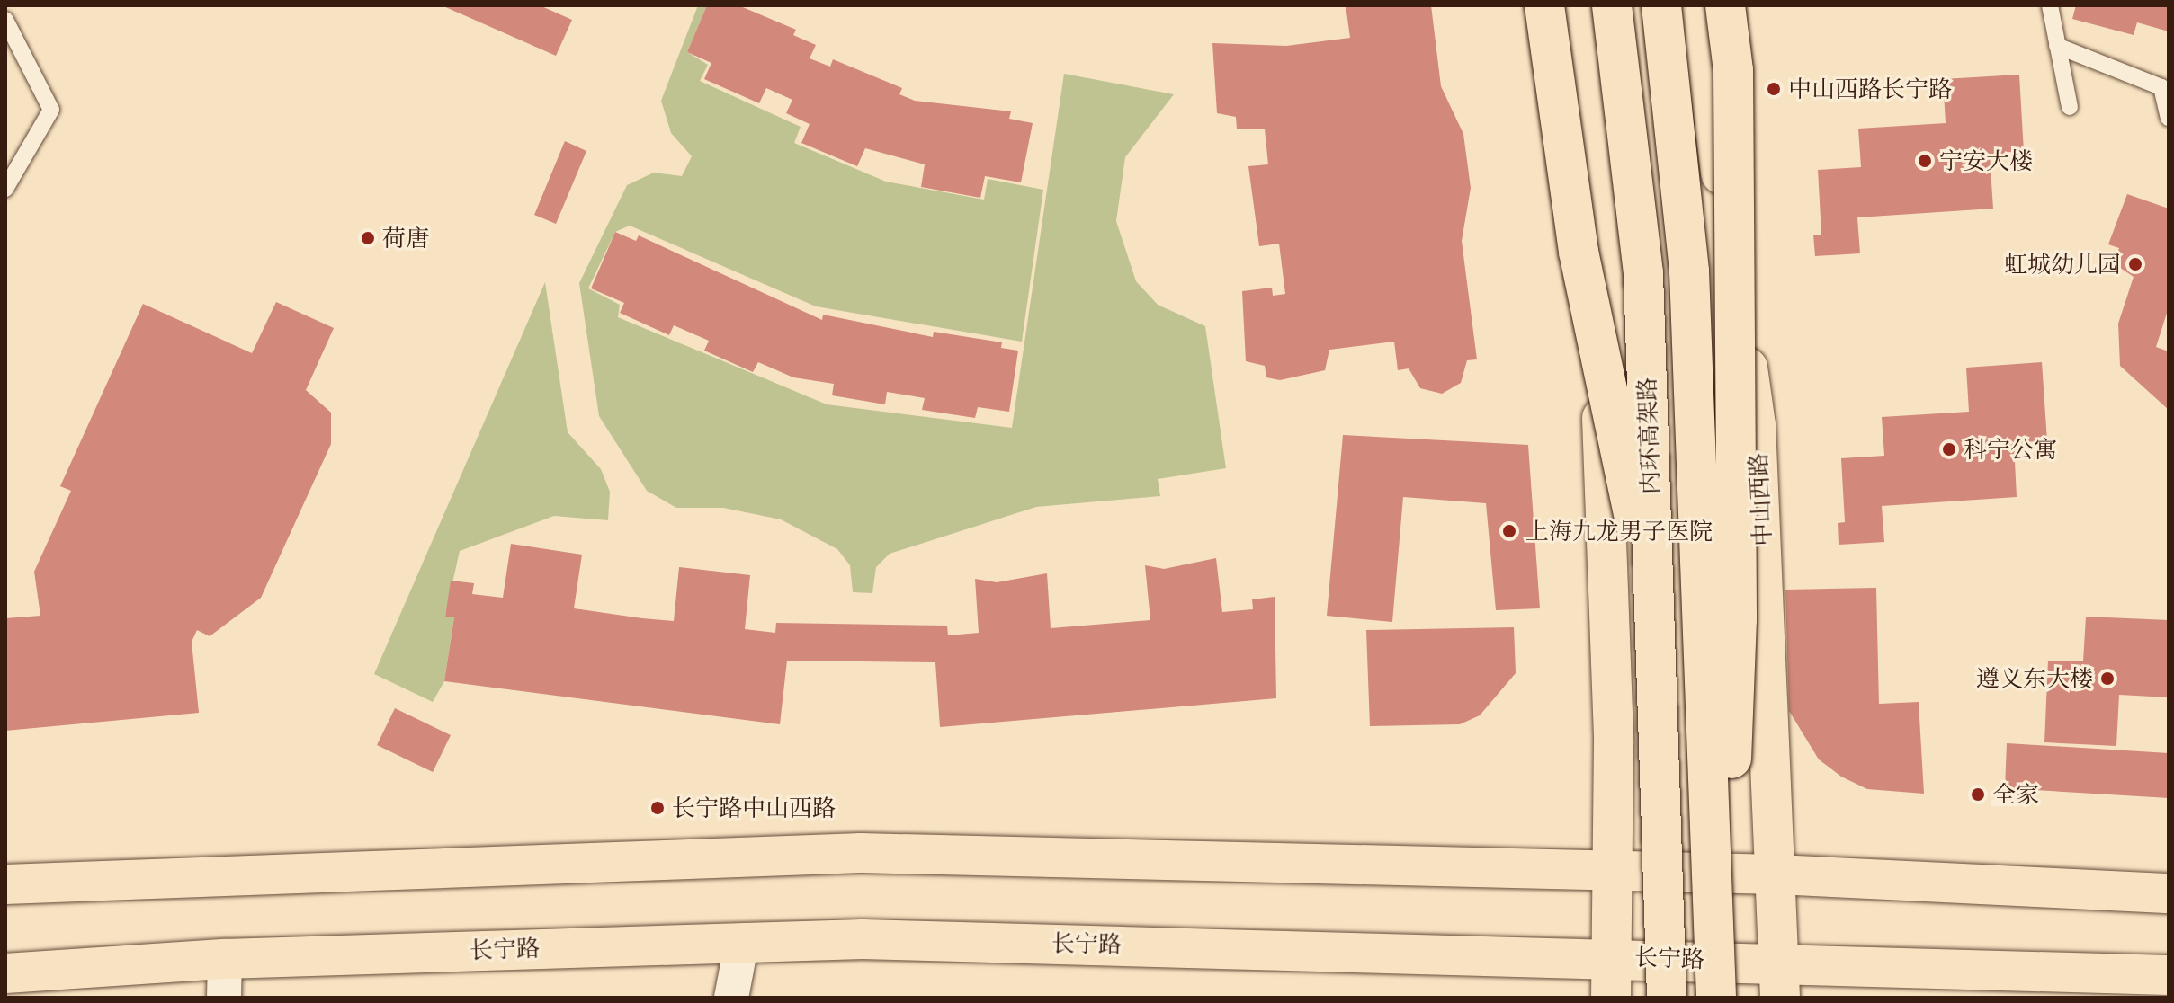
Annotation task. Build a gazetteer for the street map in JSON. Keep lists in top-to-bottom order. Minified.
{"streets":{"main road":["内环高架路","中山西路","长宁路"]},"crossings":[["中山西路","长宁路"]],"places":["中山西路长宁路","宁安大楼","荷唐","虹城幼儿园","科宁公寓","上海九龙男子医院","遵义东大楼","全家","长宁路中山西路"]}
